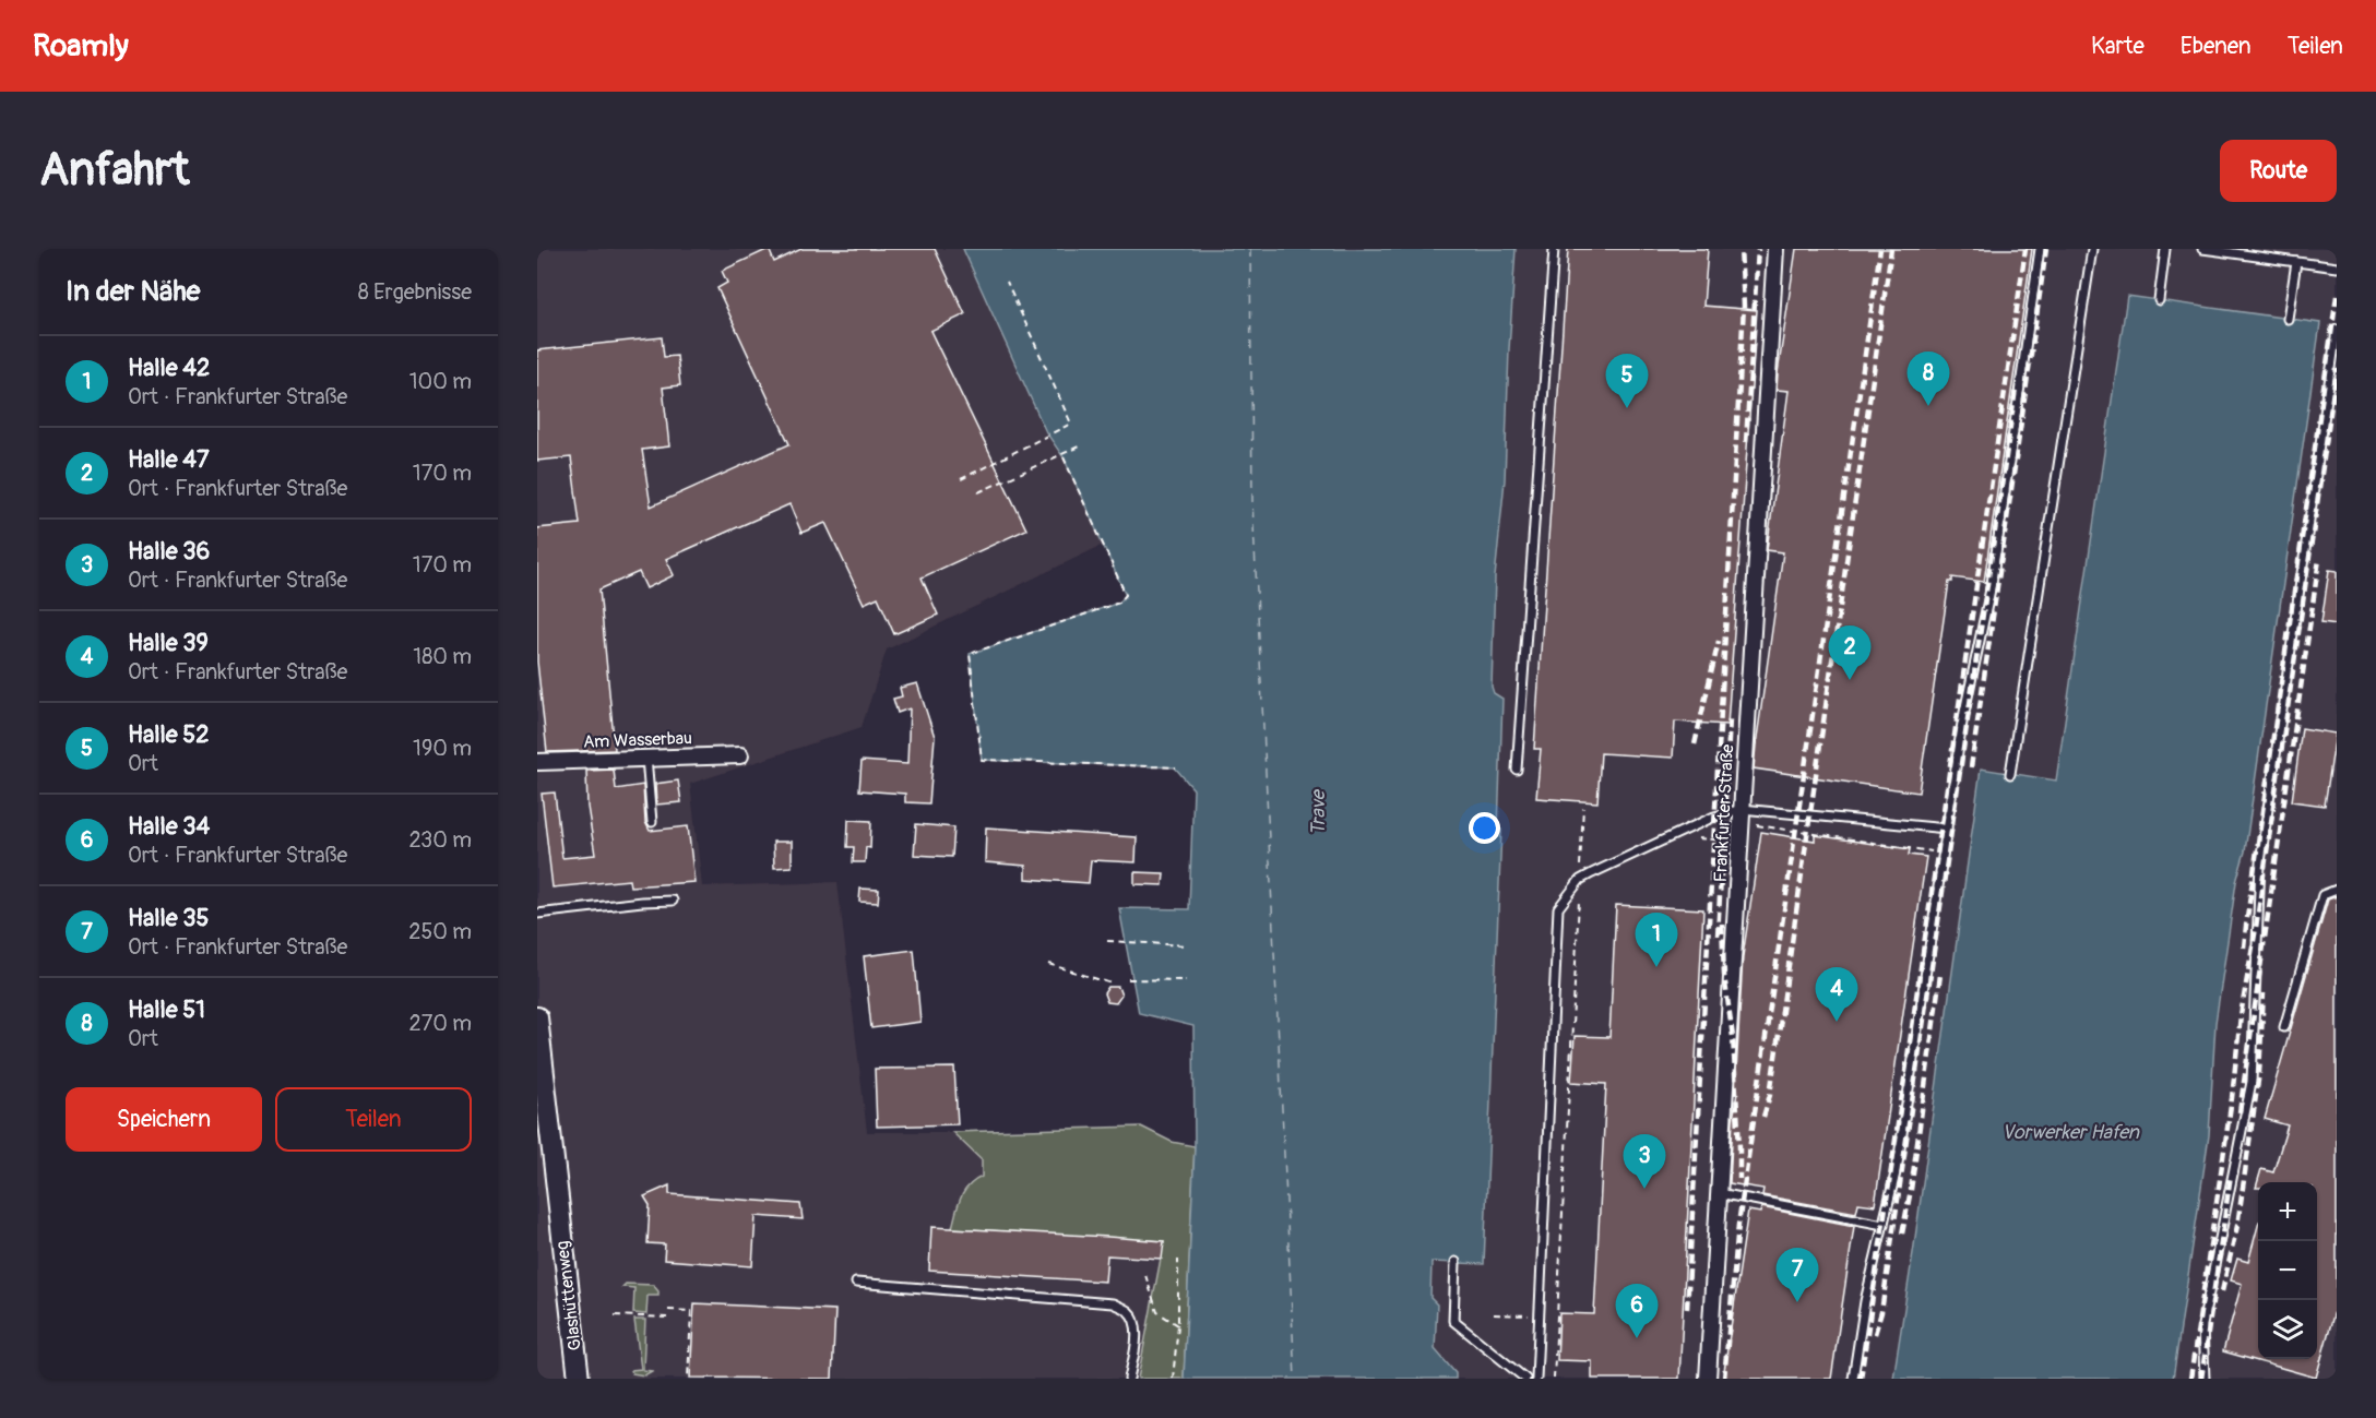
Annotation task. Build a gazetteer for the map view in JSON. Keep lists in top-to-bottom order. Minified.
{"streets":{"street":["Am Wasserbau","Frankfurter Straße","Glashüttenweg"]},"water":["Trave","Vorwerker Hafen"],"page":{"header":"Roamly","nav":["Karte","Ebenen","Teilen"],"buttons":["Route",["Speichern","Teilen"]],"title":"Anfahrt","heading":["In der Nähe","8 Ergebnisse"],"list":[{"mark":"1","name":"Halle 42","note":"Ort · Frankfurter Straße","value":"100 m"},{"mark":"2","name":"Halle 47","note":"Ort · Frankfurter Straße","value":"170 m"},{"mark":"3","name":"Halle 36","note":"Ort · Frankfurter Straße","value":"170 m"},{"mark":"4","name":"Halle 39","note":"Ort · Frankfurter Straße","value":"180 m"},{"mark":"5","name":"Halle 52","note":"Ort","value":"190 m"},{"mark":"6","name":"Halle 34","note":"Ort · Frankfurter Straße","value":"230 m"},{"mark":"7","name":"Halle 35","note":"Ort · Frankfurter Straße","value":"250 m"},{"mark":"8","name":"Halle 51","note":"Ort","value":"270 m"}],"pins":["8","5","2","1","4","3","7","6"],"map_buttons":["+","−"]}}
